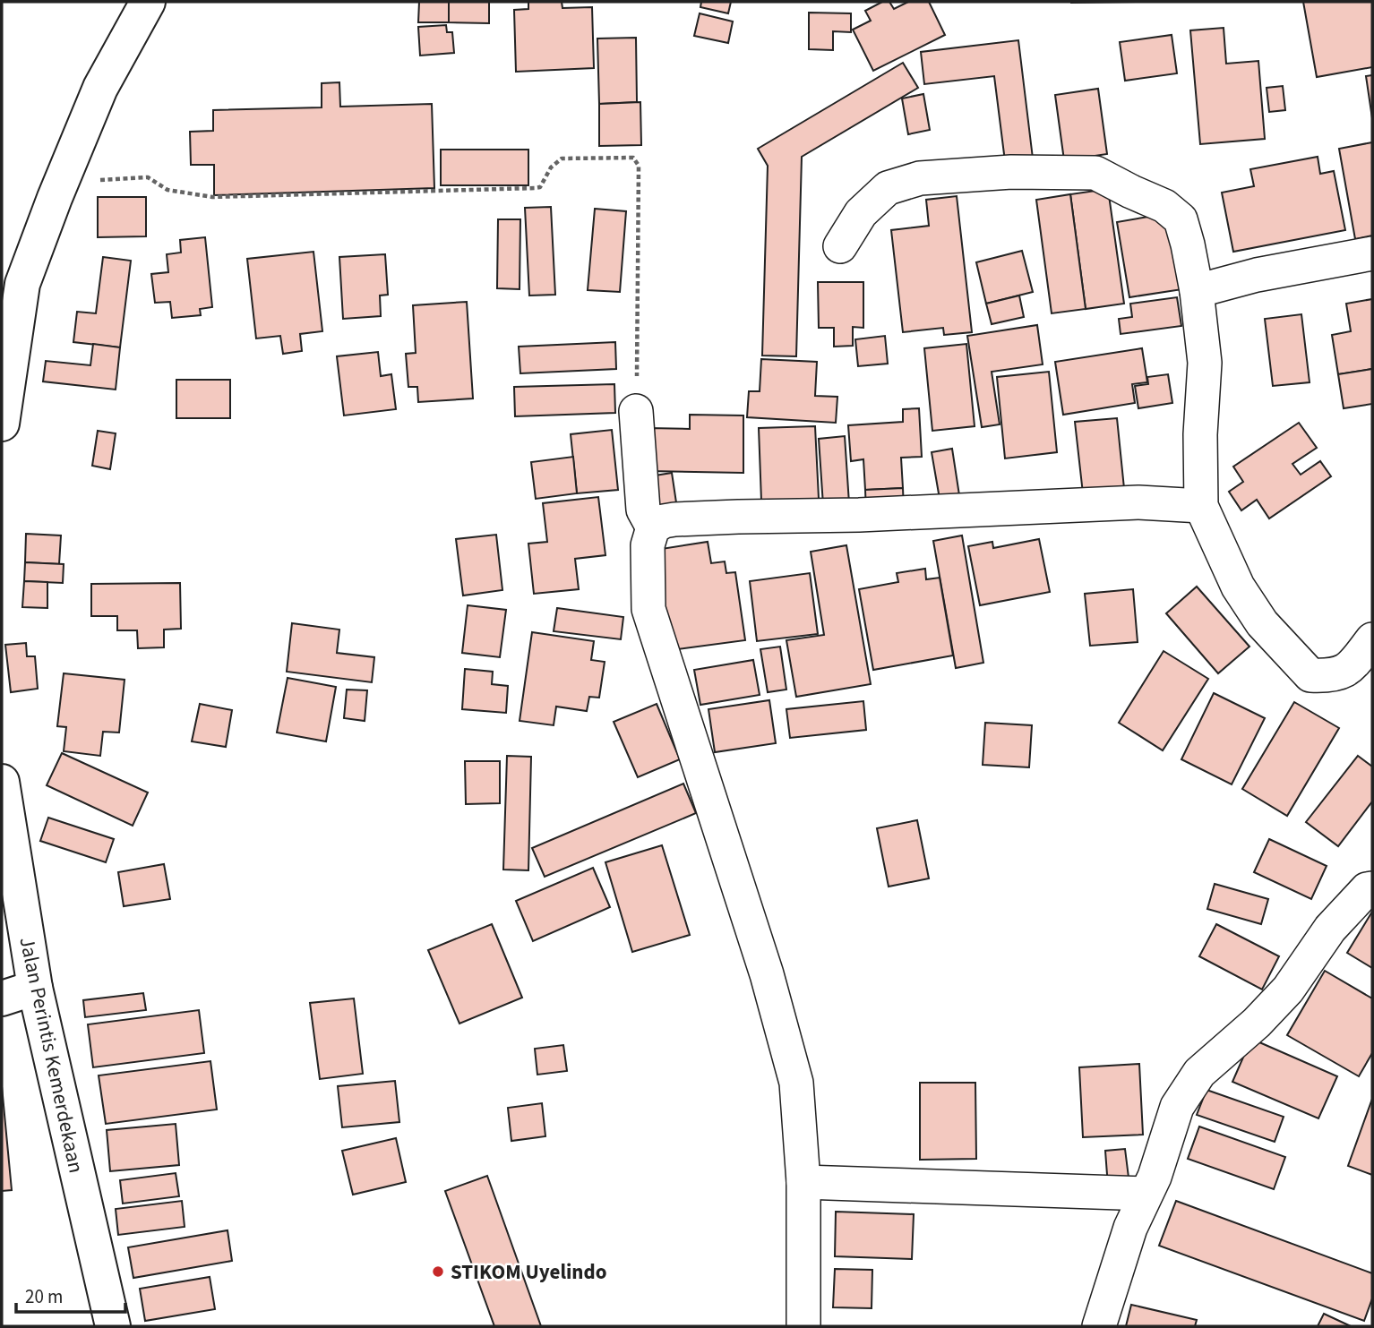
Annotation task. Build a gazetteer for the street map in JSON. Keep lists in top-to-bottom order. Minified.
{"streets":{"street":["Jalan Perintis Kemerdekaan"]},"places":["STIKOM Uyelindo"],"scale_bar":"20 m"}
